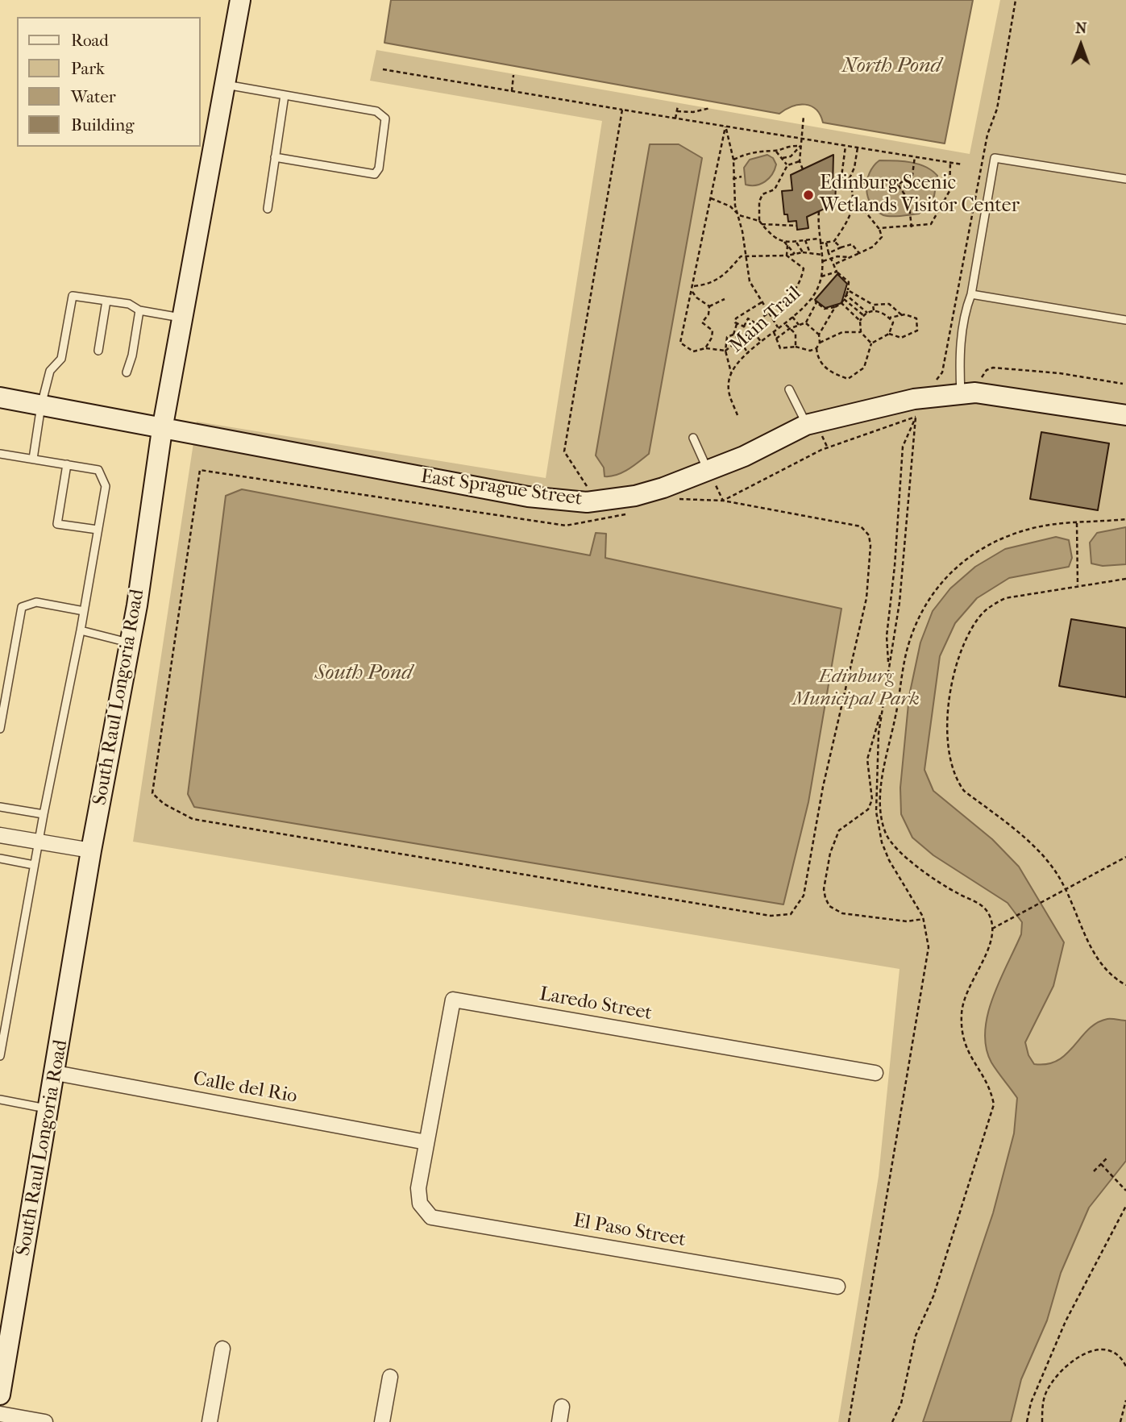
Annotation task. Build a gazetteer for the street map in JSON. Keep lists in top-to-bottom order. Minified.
{"streets":{"main road":["East Sprague Street","South Raul Longoria Road"],"street":["Laredo Street","Calle del Rio","El Paso Street"],"path":["Main Trail"]},"crossings":[["East Sprague Street","South Raul Longoria Road"],["South Raul Longoria Road","Calle del Rio"],["Laredo Street","Calle del Rio"],["Laredo Street","El Paso Street"],["Calle del Rio","El Paso Street"]],"water":["North Pond","South Pond"],"parks":["Edinburg Municipal Park"],"places":["Edinburg Scenic Wetlands Visitor Center"],"legend":["Road","Park","Water","Building"],"north":"top"}
